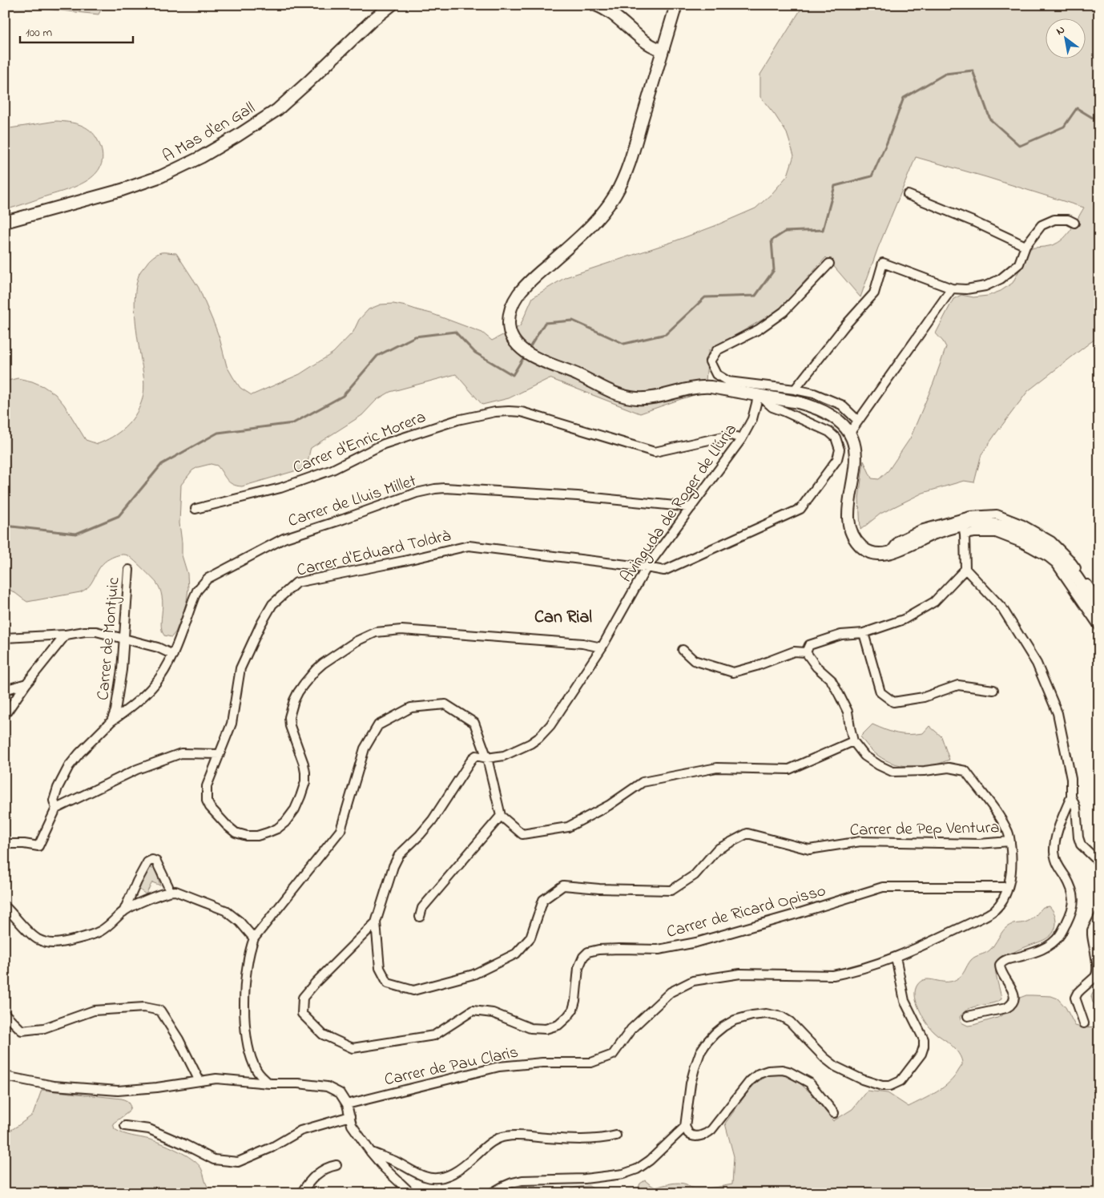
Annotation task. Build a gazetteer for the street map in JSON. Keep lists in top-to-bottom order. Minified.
{"streets":{"main road":["A Mas d'en Gall"],"street":["Carrer d'Enric Morera","Carrer de Lluis Millet","Avinguda de Roger de Llúria","Carrer d'Eduard Toldrà","Carrer de Montjuic","Carrer de Pep Ventura","Carrer de Ricard Opisso","Carrer de Pau Claris"]},"crossings":[["Carrer d'Enric Morera","Avinguda de Roger de Llúria"],["Carrer de Lluis Millet","Avinguda de Roger de Llúria"],["Carrer de Lluis Millet","Carrer de Montjuic"],["Avinguda de Roger de Llúria","Carrer d'Eduard Toldrà"],["Avinguda de Roger de Llúria","Carrer de Pep Ventura"],["Carrer de Pep Ventura","Carrer de Ricard Opisso"],["Carrer de Pep Ventura","Carrer de Pau Claris"],["Carrer de Ricard Opisso","Carrer de Pau Claris"]],"districts":["Can Rial"],"scale_bar":"100 m","north":"top left"}
